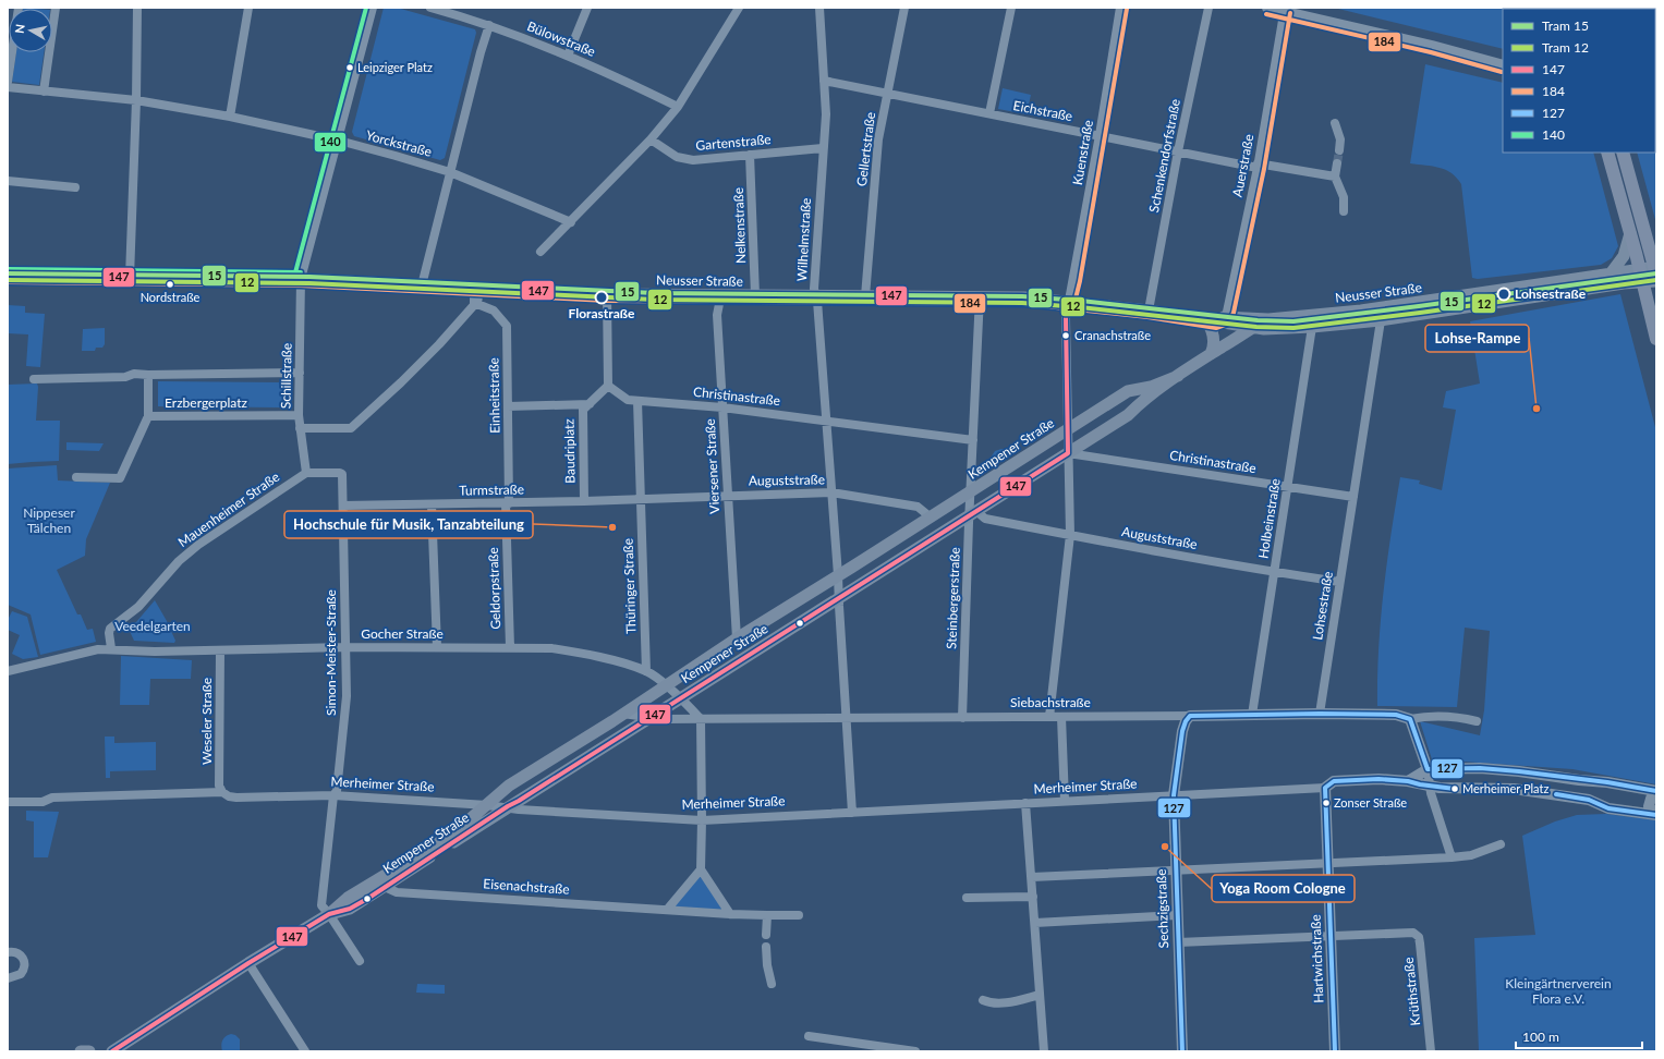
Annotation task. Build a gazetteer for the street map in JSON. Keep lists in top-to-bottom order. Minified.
{"streets":{"main road":["Neusser Straße","Kempener Straße"],"street":["Bülowstraße","Eichstraße","Gartenstraße","Yorckstraße","Gellertstraße","Kuenstraße","Schenkendorfstraße","Auerstraße","Nelkenstraße","Wilhelmstraße","Schillstraße","Einheitstraße","Christinastraße","Erzbergerplatz","Baudriplatz","Viersener Straße","Auguststraße","Turmstraße","Mauenheimer Straße","Holbeinstraße","Thüringer Straße","Geldorpstraße","Steinbergerstraße","Lohsestraße","Gocher Straße","Simon-Meister-Straße","Siebachstraße","Weseler Straße","Merheimer Straße","Eisenachstraße","Sechzigstraße","Hartwichstraße","Krüthstraße"]},"crossings":[["Eichstraße","Gellertstraße"],["Eichstraße","Kuenstraße"],["Eichstraße","Schenkendorfstraße"],["Eichstraße","Auerstraße"],["Eichstraße","Wilhelmstraße"],["Gartenstraße","Nelkenstraße"],["Gartenstraße","Wilhelmstraße"],["Yorckstraße","Schillstraße"],["Gellertstraße","Neusser Straße"],["Kuenstraße","Neusser Straße"],["Schenkendorfstraße","Neusser Straße"],["Auerstraße","Neusser Straße"],["Nelkenstraße","Neusser Straße"],["Wilhelmstraße","Neusser Straße"],["Wilhelmstraße","Christinastraße"],["Wilhelmstraße","Kempener Straße"],["Wilhelmstraße","Auguststraße"],["Wilhelmstraße","Siebachstraße"],["Wilhelmstraße","Merheimer Straße"],["Neusser Straße","Schillstraße"],["Neusser Straße","Kempener Straße"],["Neusser Straße","Viersener Straße"],["Neusser Straße","Holbeinstraße"],["Neusser Straße","Steinbergerstraße"],["Neusser Straße","Lohsestraße"],["Schillstraße","Erzbergerplatz"],["Schillstraße","Mauenheimer Straße"],["Schillstraße","Simon-Meister-Straße"],["Einheitstraße","Turmstraße"],["Einheitstraße","Geldorpstraße"],["Christinastraße","Kempener Straße"],["Christinastraße","Viersener Straße"],["Christinastraße","Holbeinstraße"],["Christinastraße","Steinbergerstraße"],["Christinastraße","Lohsestraße"],["Kempener Straße","Viersener Straße"],["Kempener Straße","Auguststraße"],["Kempener Straße","Steinbergerstraße"],["Kempener Straße","Gocher Straße"],["Kempener Straße","Simon-Meister-Straße"],["Kempener Straße","Siebachstraße"],["Kempener Straße","Merheimer Straße"],["Kempener Straße","Eisenachstraße"],["Baudriplatz","Turmstraße"],["Viersener Straße","Auguststraße"],["Auguststraße","Turmstraße"],["Auguststraße","Holbeinstraße"],["Auguststraße","Thüringer Straße"],["Auguststraße","Steinbergerstraße"],["Auguststraße","Lohsestraße"],["Turmstraße","Thüringer Straße"],["Turmstraße","Geldorpstraße"],["Turmstraße","Simon-Meister-Straße"],["Mauenheimer Straße","Gocher Straße"],["Mauenheimer Straße","Simon-Meister-Straße"],["Holbeinstraße","Siebachstraße"],["Thüringer Straße","Gocher Straße"],["Geldorpstraße","Gocher Straße"],["Steinbergerstraße","Siebachstraße"],["Lohsestraße","Siebachstraße"],["Gocher Straße","Simon-Meister-Straße"],["Gocher Straße","Siebachstraße"],["Gocher Straße","Weseler Straße"],["Simon-Meister-Straße","Merheimer Straße"],["Siebachstraße","Sechzigstraße"],["Weseler Straße","Merheimer Straße"],["Merheimer Straße","Sechzigstraße"],["Merheimer Straße","Hartwichstraße"],["Hartwichstraße","Krüthstraße"]],"parks":["Nippeser Tälchen","Veedelgarten","Kleingärtnerverein Flora e.V."],"places":["Leipziger Platz","Nordstraße","Lohsestraße","Florastraße","Cranachstraße","Lohse-Rampe","Hochschule für Musik, Tanzabteilung","Merheimer Platz","Zonser Straße","Yoga Room Cologne"],"lines":["transit line 140","transit line 184","tram line 15","transit line 147","tram line 12","transit line 127"],"legend":["Tram 15","Tram 12","147","184","127","140"],"scale_bar":"100 m","north":"left"}
